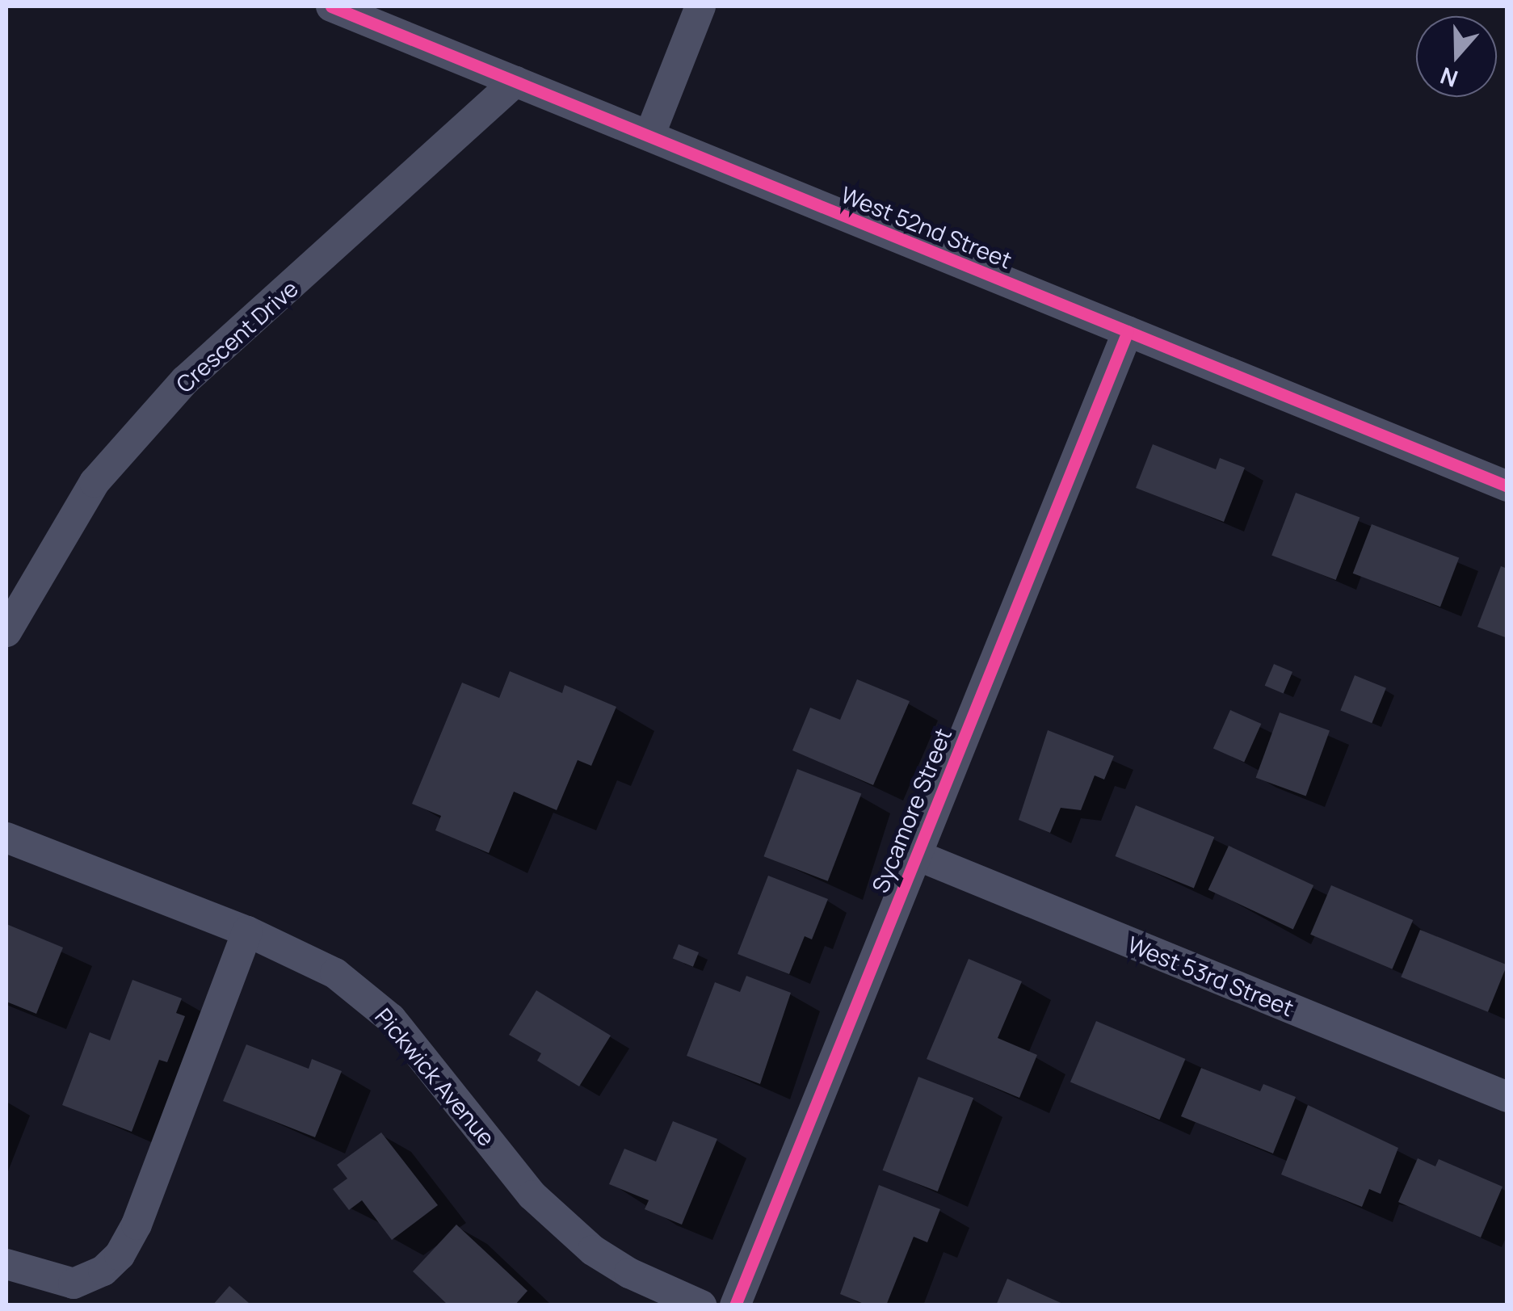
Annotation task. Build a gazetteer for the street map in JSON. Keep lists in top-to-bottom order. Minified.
{"streets":{"street":["West 52nd Street","Crescent Drive","Sycamore Street","West 53rd Street","Pickwick Avenue"]},"crossings":[["West 52nd Street","Crescent Drive"],["West 52nd Street","Sycamore Street"],["Sycamore Street","West 53rd Street"]],"north":"bottom"}
